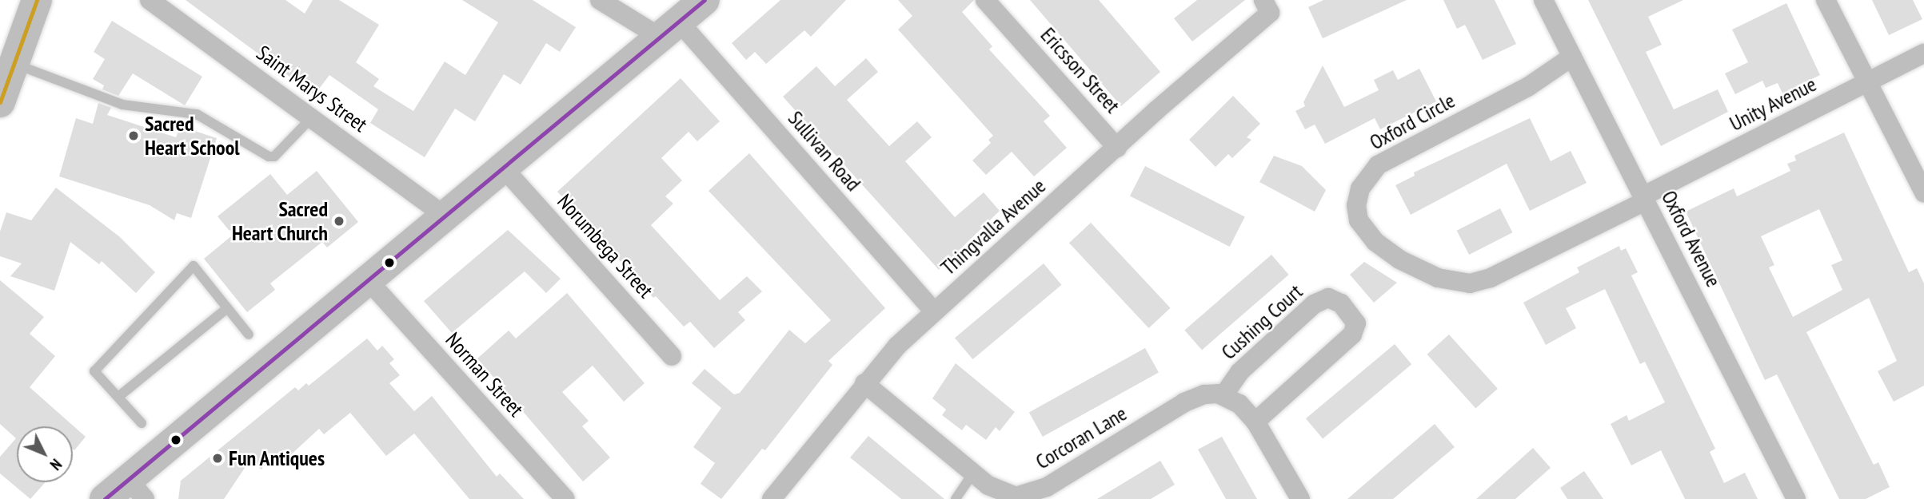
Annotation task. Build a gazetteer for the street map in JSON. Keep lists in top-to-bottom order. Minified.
{"streets":{"street":["Ericsson Street","Saint Marys Street","Unity Avenue","Oxford Circle","Sullivan Road","Thingvalla Avenue","Oxford Avenue","Norumbega Street","Cushing Court","Norman Street","Corcoran Lane"]},"crossings":[["Ericsson Street","Thingvalla Avenue"],["Unity Avenue","Oxford Circle"],["Unity Avenue","Oxford Avenue"],["Oxford Circle","Oxford Avenue"],["Sullivan Road","Thingvalla Avenue"],["Thingvalla Avenue","Corcoran Lane"],["Cushing Court","Corcoran Lane"]],"places":["Sacred Heart School","Sacred Heart Church","Fun Antiques"],"north":"bottom right"}
